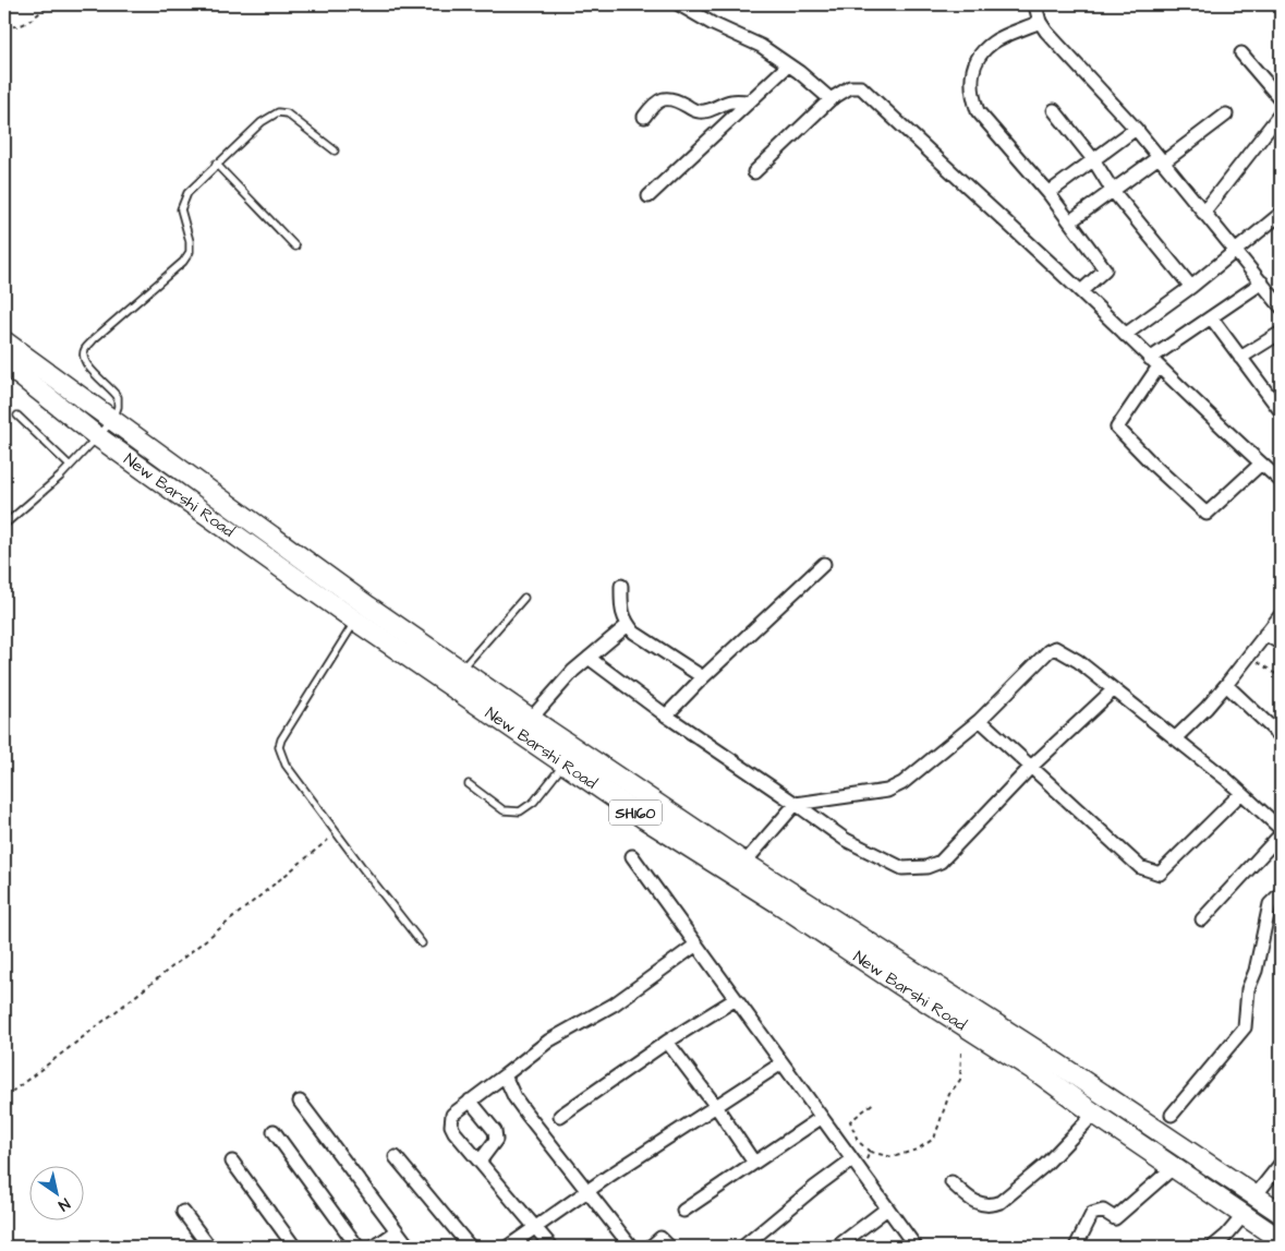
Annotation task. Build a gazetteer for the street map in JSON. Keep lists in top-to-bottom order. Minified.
{"streets":{"main road":["New Barshi Road","SH160"]},"north":"bottom right"}
